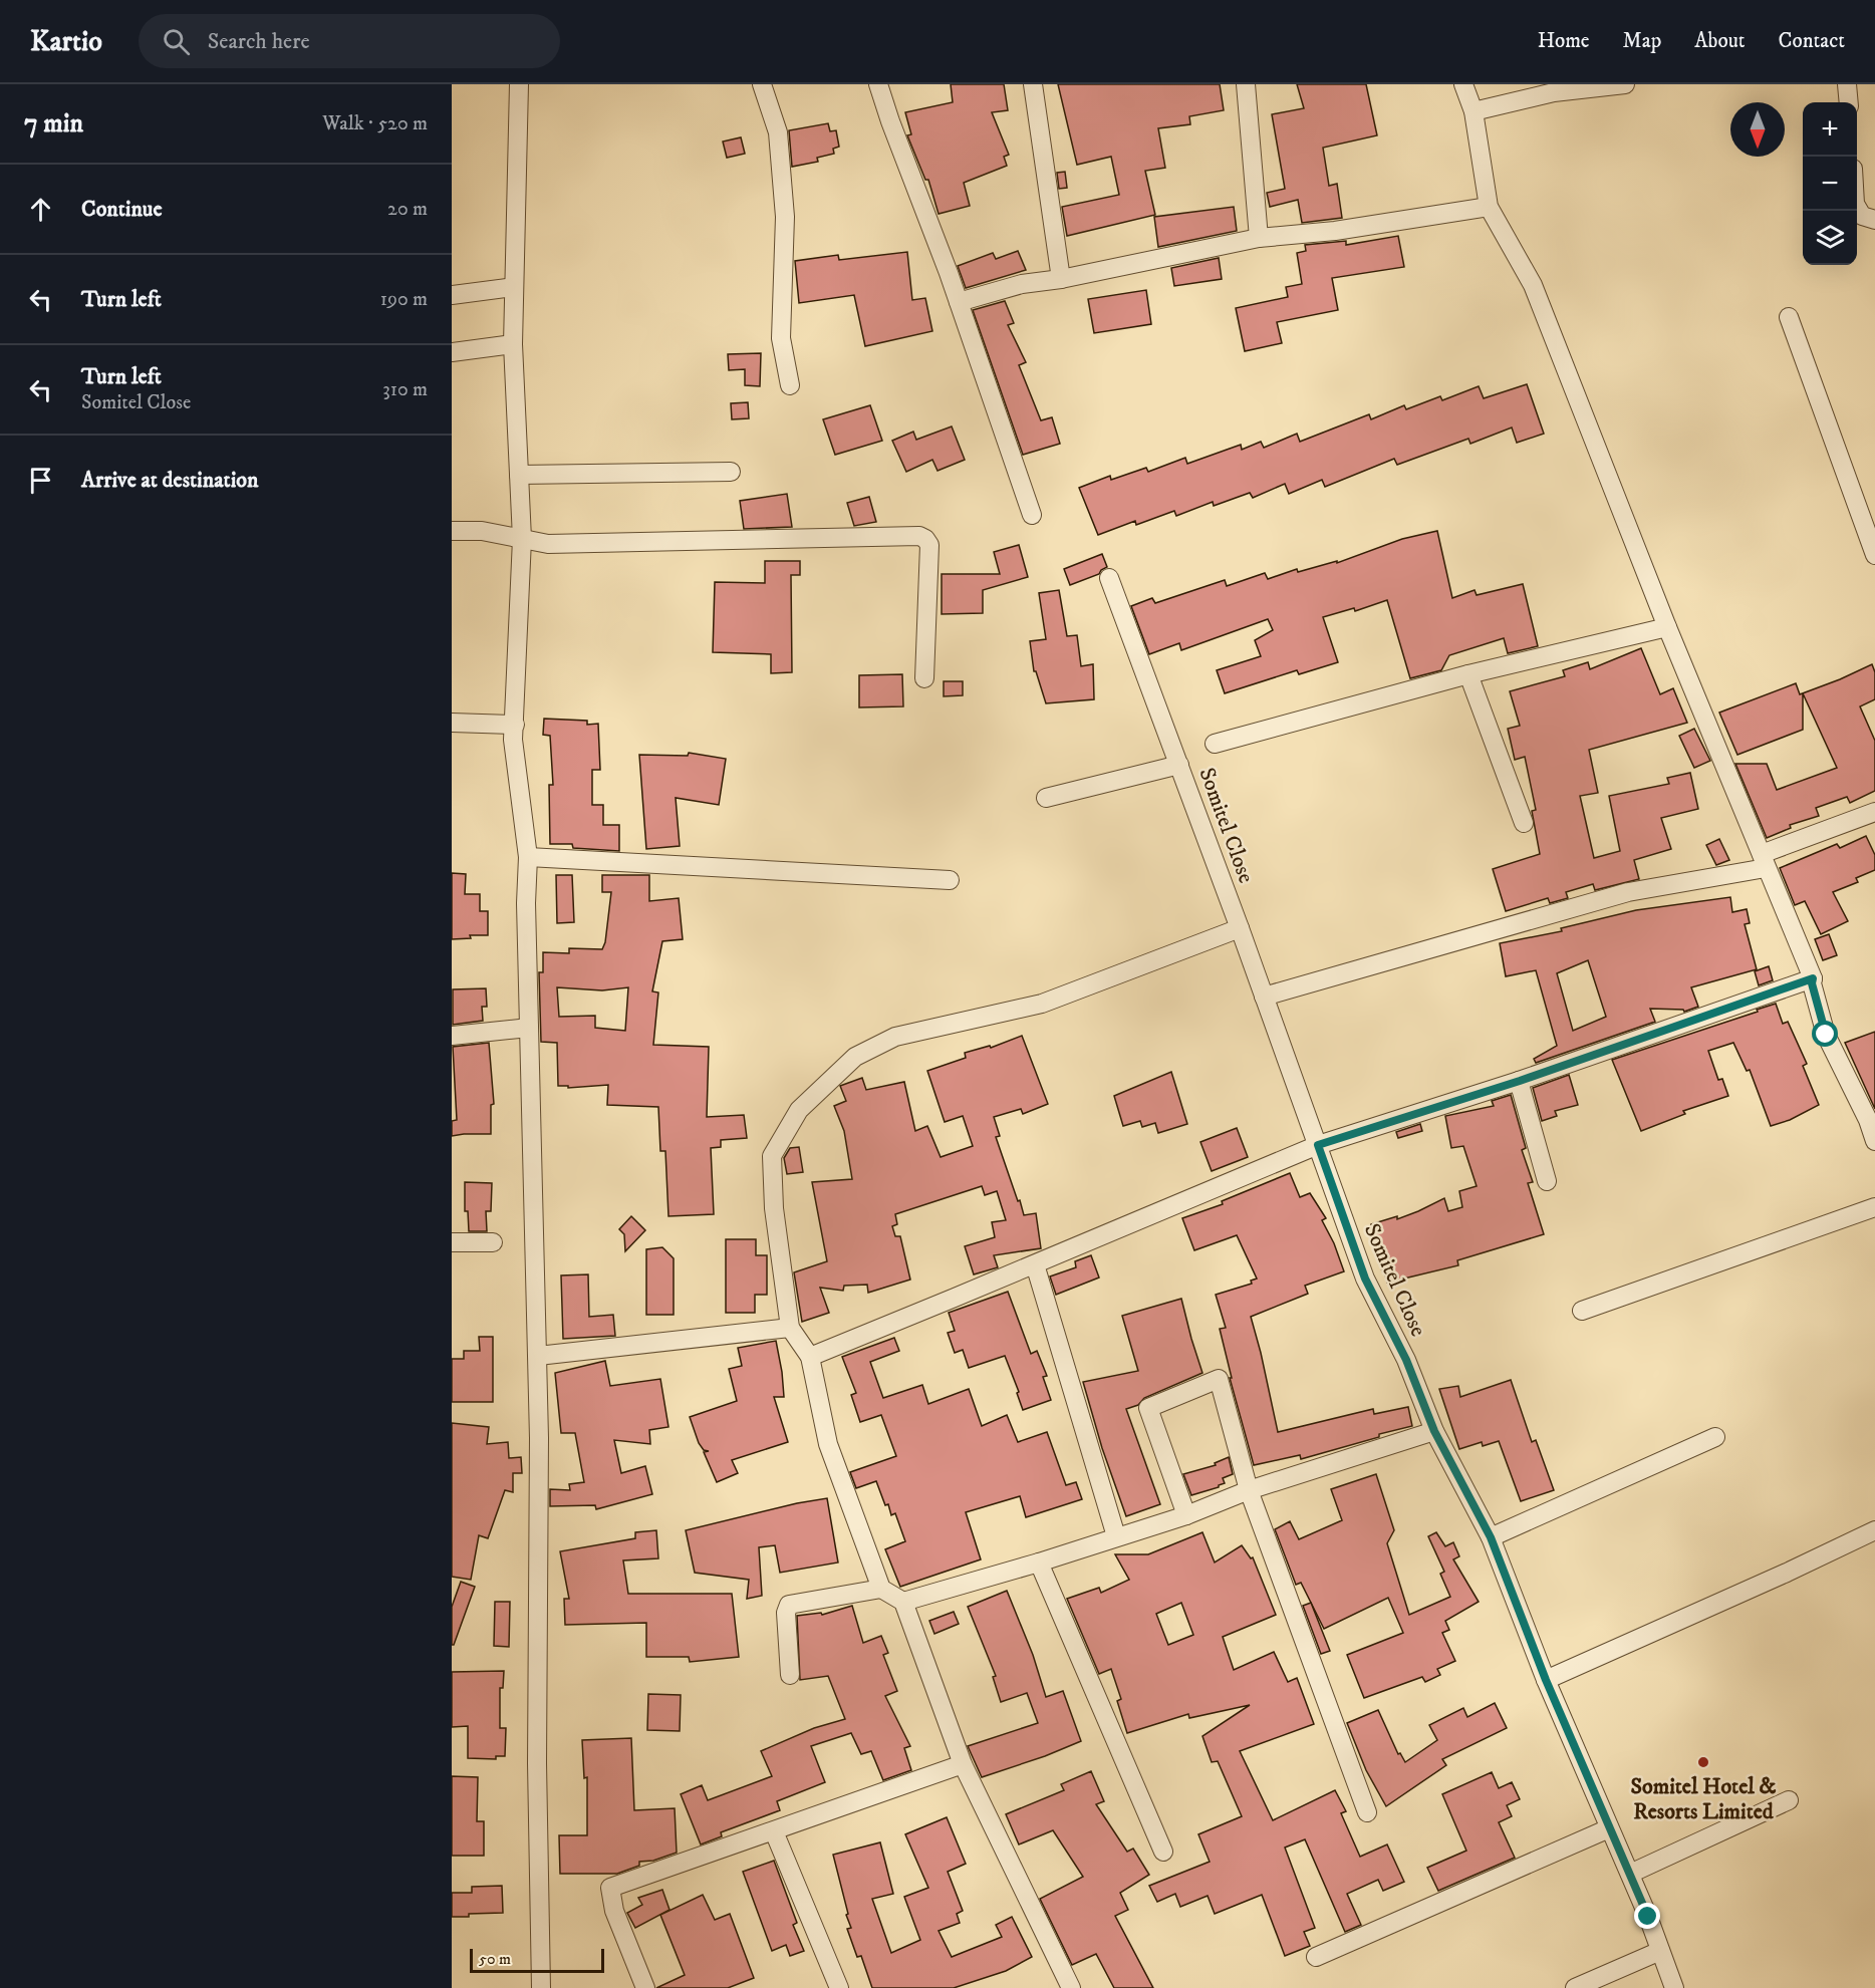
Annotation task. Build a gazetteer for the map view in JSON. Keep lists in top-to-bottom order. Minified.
{"streets":{"street":["Somitel Close"]},"places":["Somitel Hotel & Resorts Limited"],"scale_bar":"50 m","north":"bottom","page":{"header":"Kartio","search":"Search here","nav":["Home","Map","About","Contact"],"heading":["7 min","Walk · 520 m"],"map_buttons":["+","−"],"list":[["Continue","20 m"],["Turn left","190 m"],["Turn left","Somitel Close","310 m"],"Arrive at destination"],"scale":"50 m"}}
